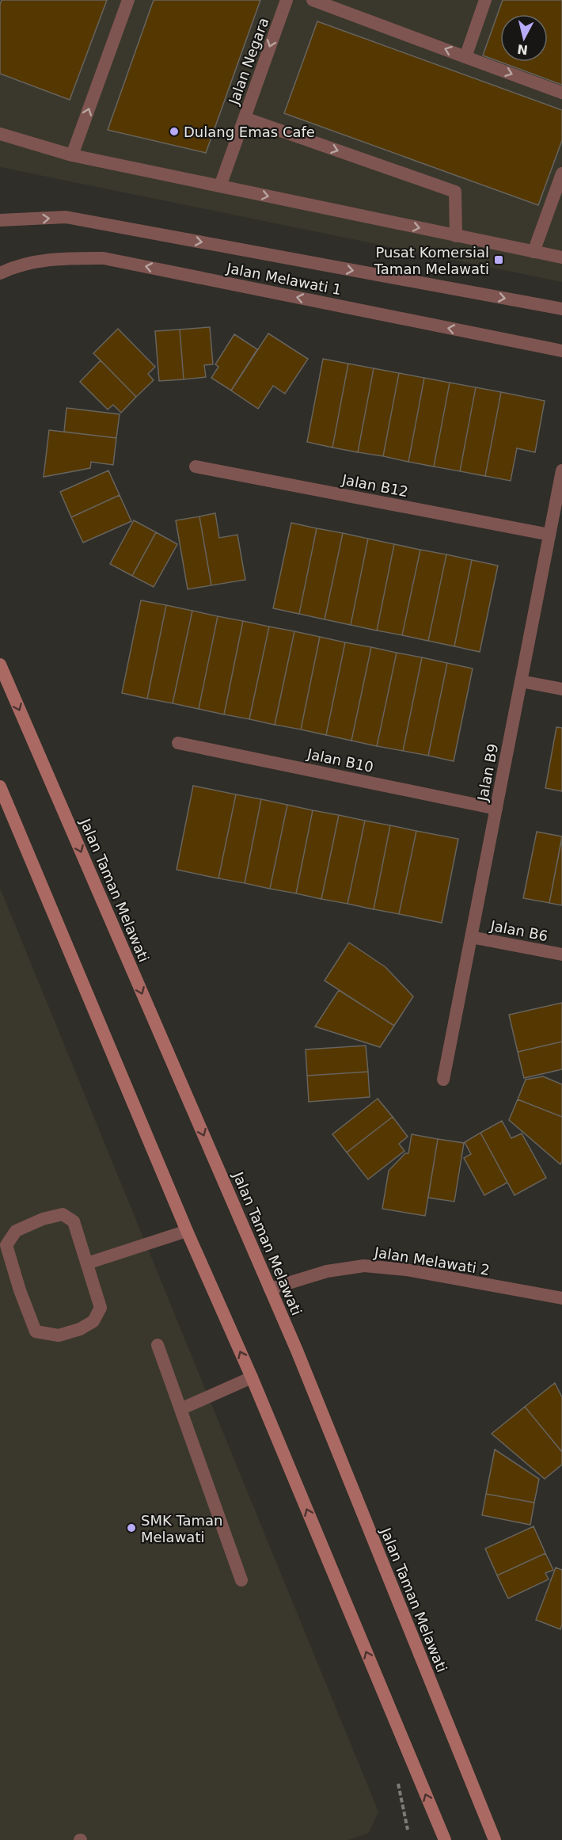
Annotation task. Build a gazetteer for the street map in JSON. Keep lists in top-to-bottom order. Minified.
{"streets":{"main road":["Jalan Taman Melawati"],"street":["Jalan Negara","Jalan Melawati 1","Jalan B12","Jalan B10","Jalan B9","Jalan B6","Jalan Melawati 2"]},"crossings":[["Jalan B12","Jalan B9"],["Jalan B10","Jalan B9"],["Jalan B9","Jalan B6"],["Jalan Taman Melawati","Jalan Melawati 2"]],"one_way":["Jalan Negara"],"places":{"other":["Dulang Emas Cafe","SMK Taman Melawati"],"transit":["Pusat Komersial Taman Melawati"]},"north":"bottom"}
